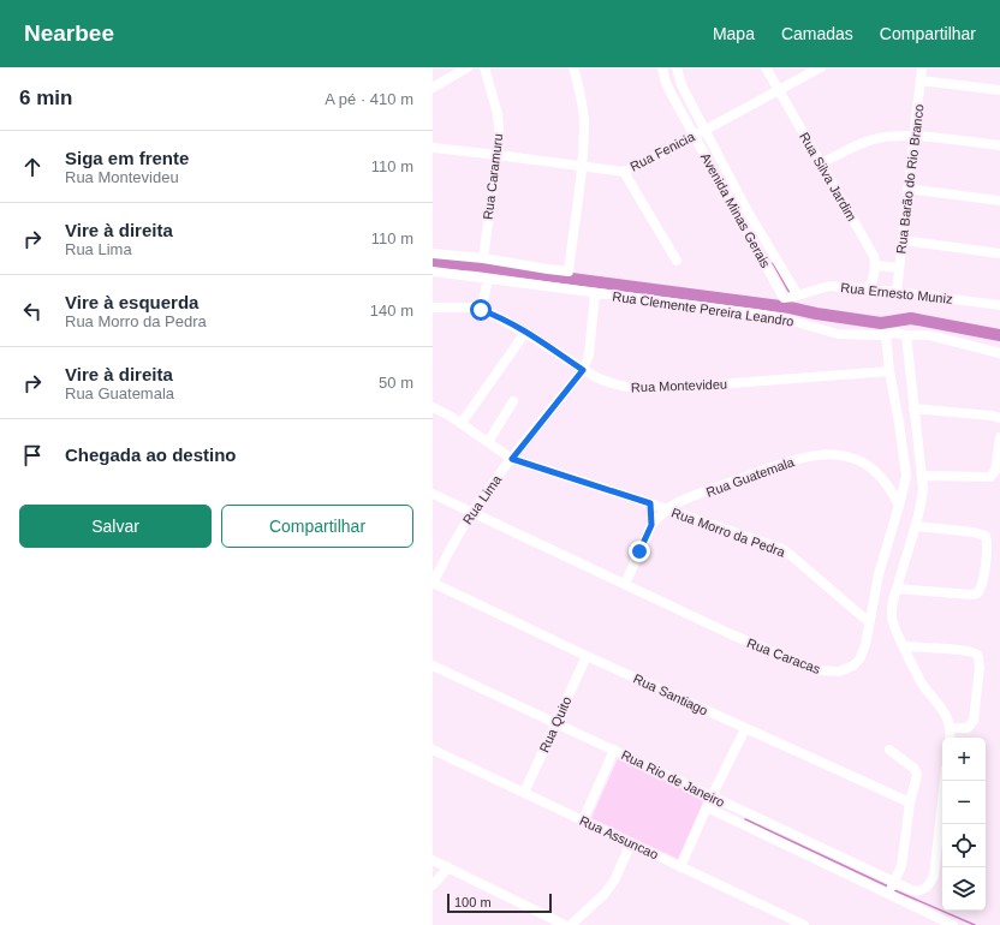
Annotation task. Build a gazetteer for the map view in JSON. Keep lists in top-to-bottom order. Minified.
{"streets":{"street":["Rua Fenicia","Rua Caramuru","Rua Silva Jardim","Rua Barão do Rio Branco","Avenida Minas Gerais","Rua Ernesto Muniz","Rua Clemente Pereira Leandro","Rua Montevideu","Rua Guatemala","Rua Lima","Rua Morro da Pedra","Rua Caracas","Rua Santiago","Rua Quito","Rua Rio de Janeiro","Rua Assuncao"]},"crossings":[["Rua Fenicia","Rua Caramuru"],["Rua Fenicia","Rua Silva Jardim"],["Rua Fenicia","Avenida Minas Gerais"],["Rua Barão do Rio Branco","Rua Ernesto Muniz"],["Avenida Minas Gerais","Rua Ernesto Muniz"],["Rua Clemente Pereira Leandro","Rua Lima"],["Rua Clemente Pereira Leandro","Rua Caracas"],["Rua Montevideu","Rua Lima"],["Rua Montevideu","Rua Caracas"],["Rua Guatemala","Rua Morro da Pedra"],["Rua Guatemala","Rua Caracas"],["Rua Lima","Rua Morro da Pedra"],["Rua Lima","Rua Caracas"],["Rua Lima","Rua Santiago"],["Rua Morro da Pedra","Rua Caracas"],["Rua Santiago","Rua Quito"],["Rua Quito","Rua Rio de Janeiro"],["Rua Quito","Rua Assuncao"]],"scale_bar":"100 m","page":{"header":"Nearbee","nav":["Mapa","Camadas","Compartilhar"],"heading":["6 min","A pé · 410 m"],"list":[["Siga em frente","Rua Montevideu","110 m"],["Vire à direita","Rua Lima","110 m"],["Vire à esquerda","Rua Morro da Pedra","140 m"],["Vire à direita","Rua Guatemala","50 m"],"Chegada ao destino"],"buttons":["Salvar","Compartilhar"],"map_buttons":["+","−"],"scale":"100 m"}}
